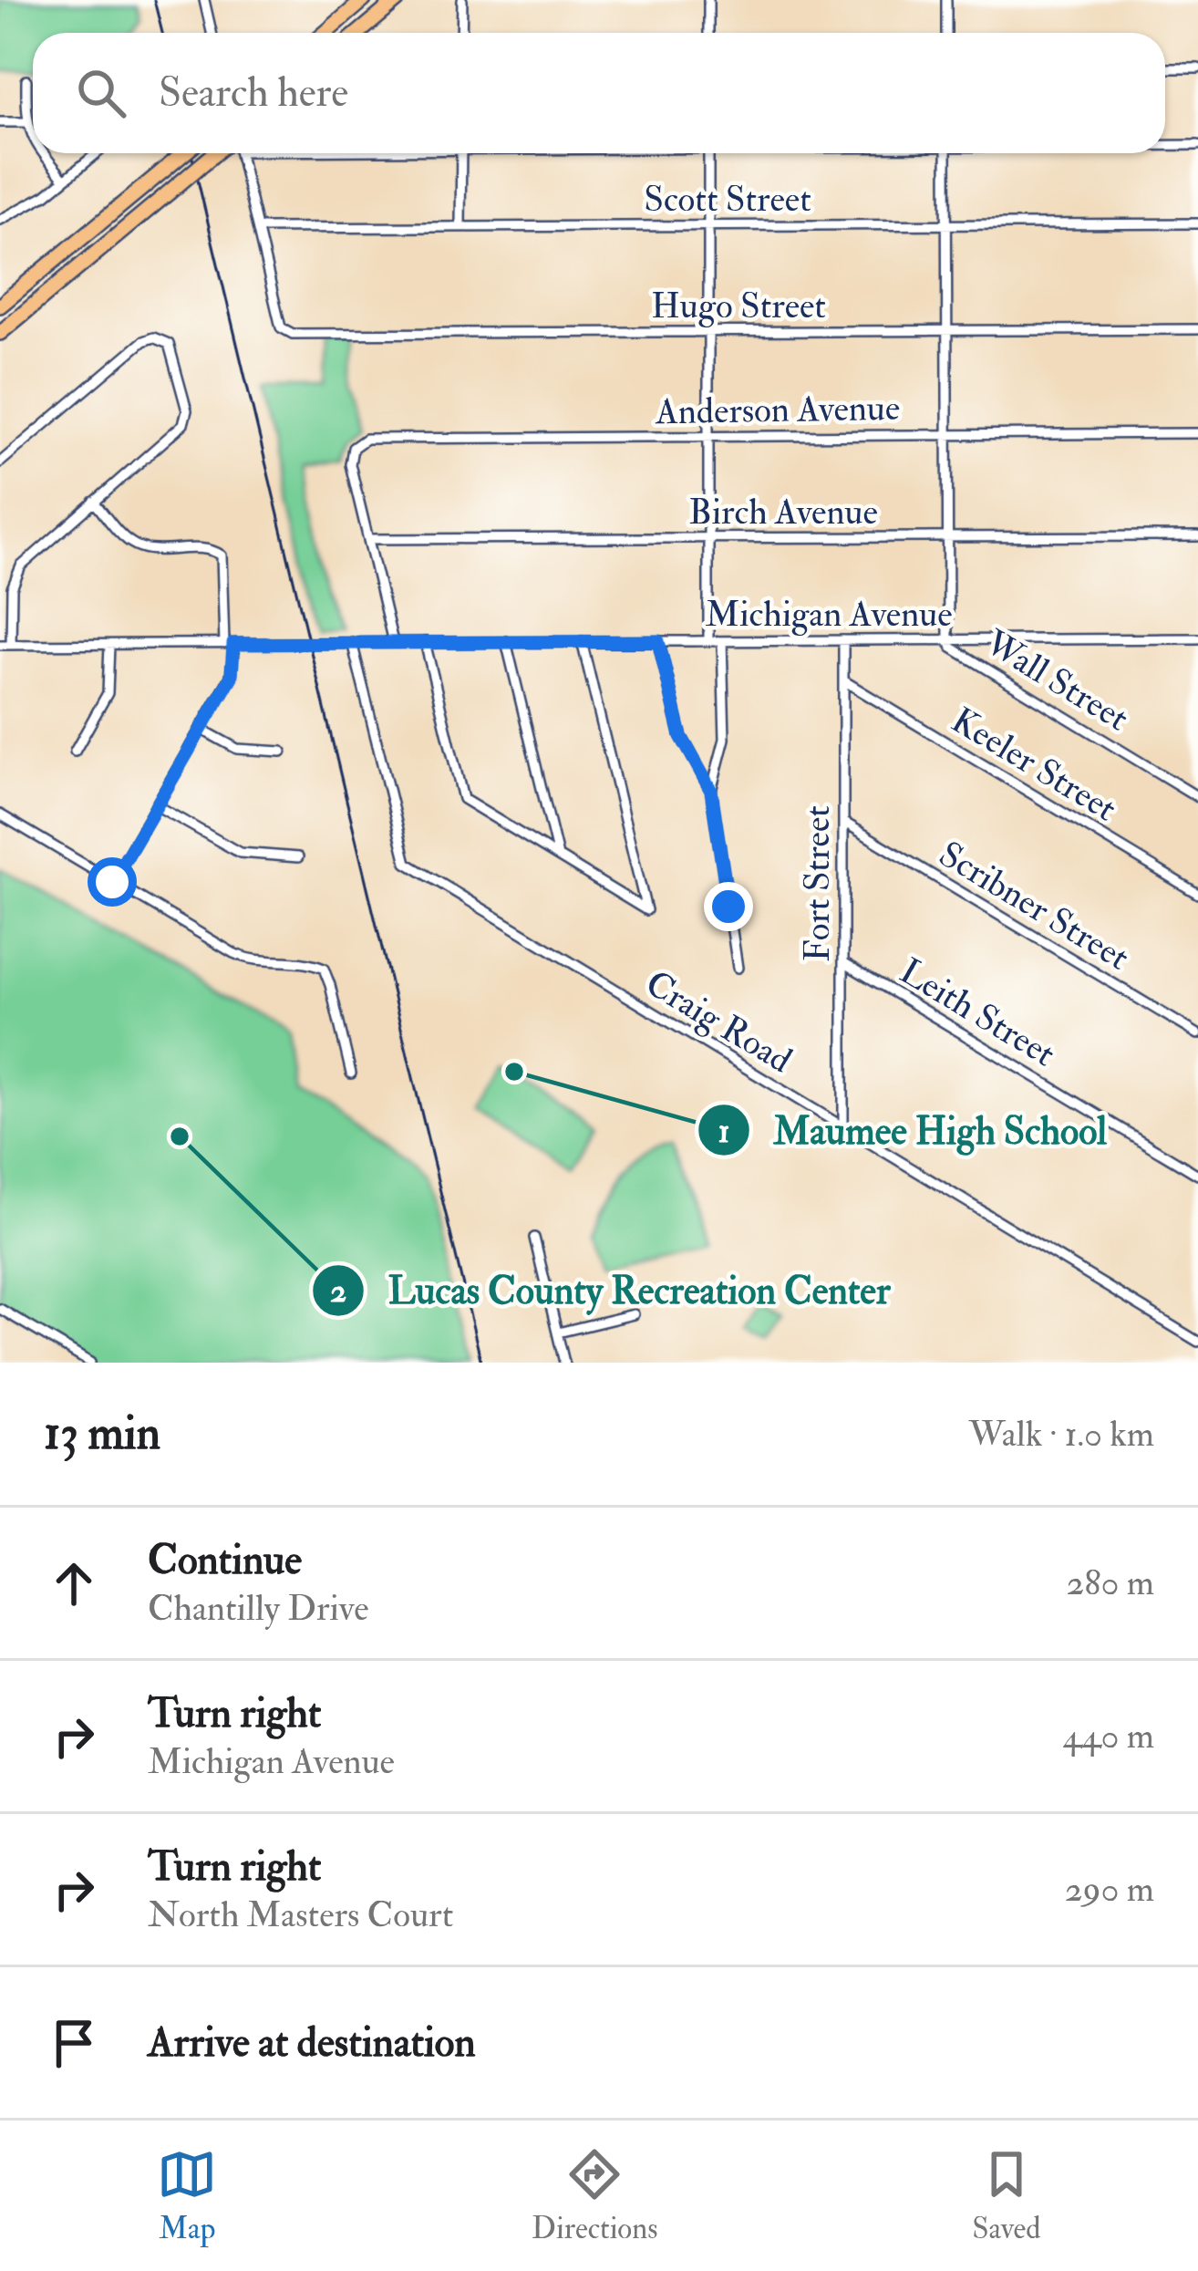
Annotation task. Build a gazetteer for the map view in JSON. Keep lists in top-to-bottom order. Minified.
{"streets":{"street":["Scott Street","Hugo Street","Anderson Avenue","Birch Avenue","Michigan Avenue","Wall Street","Keeler Street","Fort Street","Scribner Street","Leith Street","Craig Road"]},"crossings":[["Scott Street","Hugo Street"],["Anderson Avenue","Birch Avenue"],["Michigan Avenue","Wall Street"],["Michigan Avenue","Fort Street"],["Michigan Avenue","Craig Road"],["Keeler Street","Fort Street"],["Fort Street","Scribner Street"],["Fort Street","Leith Street"],["Fort Street","Craig Road"]],"places":["Maumee High School","Lucas County Recreation Center"],"page":{"search":"Search here","heading":["13 min","Walk · 1.0 km"],"list":[["Continue","Chantilly Drive","280 m"],["Turn right","Michigan Avenue","440 m"],["Turn right","North Masters Court","290 m"],"Arrive at destination"],"nav":["Map","Directions","Saved"]}}
